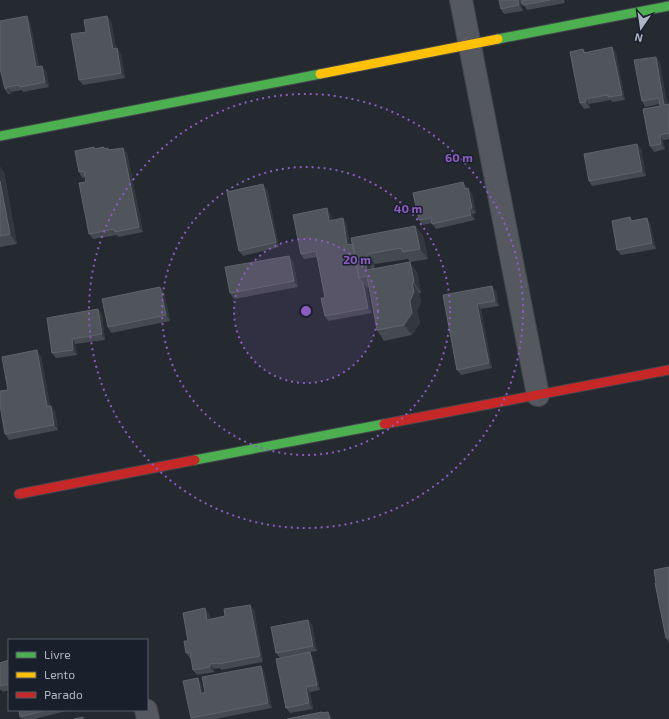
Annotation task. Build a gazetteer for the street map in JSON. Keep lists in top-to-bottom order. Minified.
{"legend":["Livre","Lento","Parado"],"north":"bottom","rings":["60 m","40 m","20 m"]}
